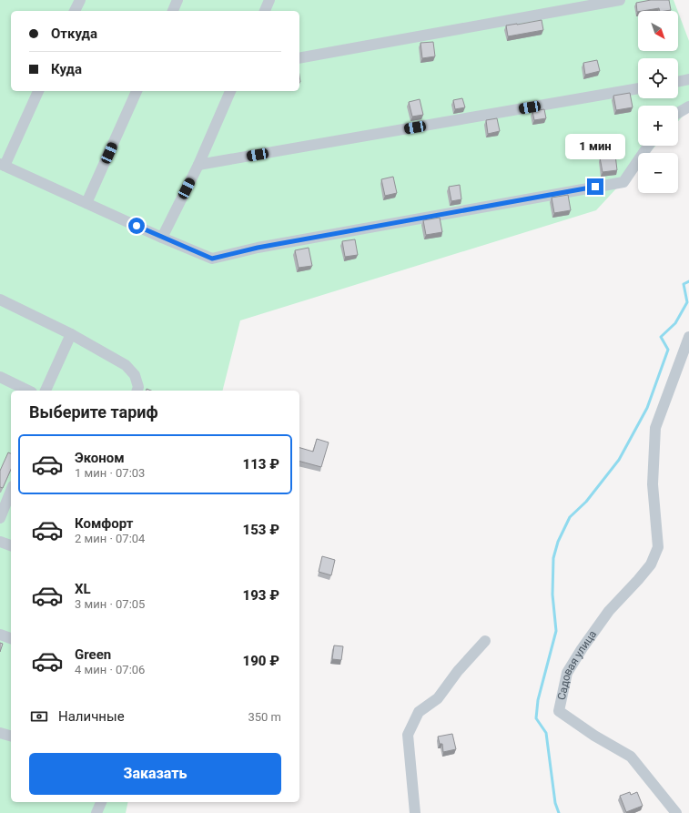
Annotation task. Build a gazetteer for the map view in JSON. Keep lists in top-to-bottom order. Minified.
{"streets":{"street":["Садовая улица"]},"north":"bottom right","page":{"map_buttons":["+","−"],"banner":["Откуда","Куда"],"bubble":"1 мин","heading":"Выберите тариф","list":[{"name":"Эконом","note":"1 мин · 07:03","value":"113 ₽"},{"name":"Комфорт","note":"2 мин · 07:04","value":"153 ₽"},{"name":"XL","note":"3 мин · 07:05","value":"193 ₽"},{"name":"Green","note":"4 мин · 07:06","value":"190 ₽"}],"pay":["Наличные","350 m"],"buttons":"Заказать"}}
